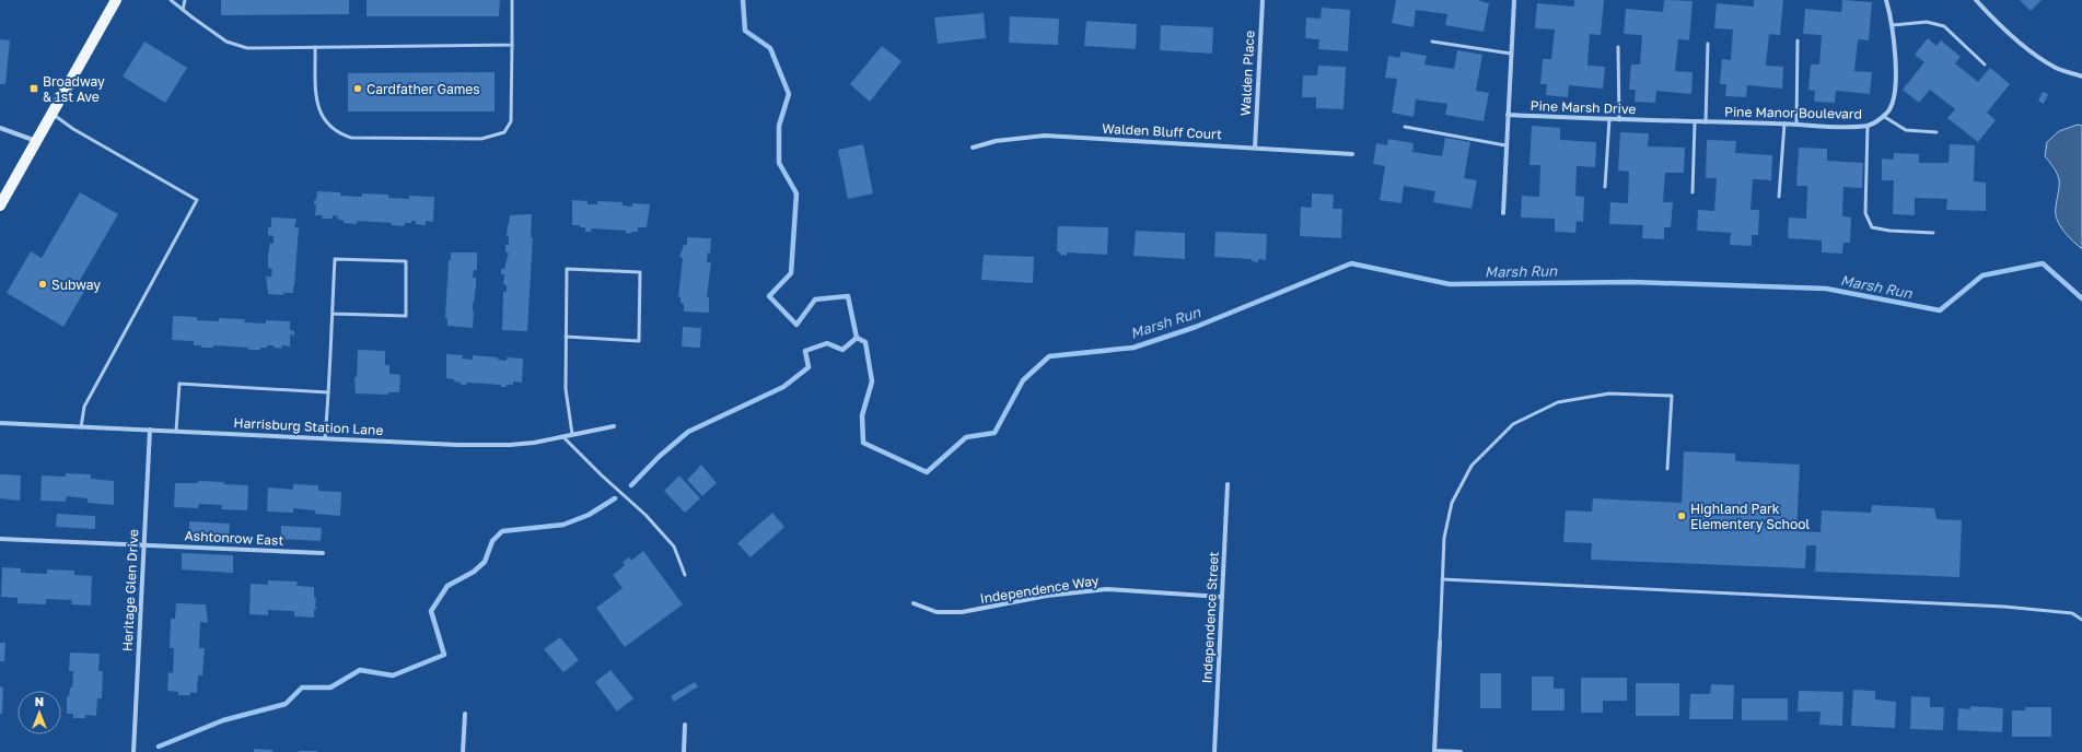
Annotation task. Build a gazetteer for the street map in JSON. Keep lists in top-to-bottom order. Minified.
{"streets":{"street":["Walden Place","Pine Marsh Drive","Pine Manor Boulevard","Walden Bluff Court","Harrisburg Station Lane","Ashtonrow East","Independence Way","Heritage Glen Drive","Independence Street"]},"crossings":[["Walden Place","Walden Bluff Court"],["Pine Marsh Drive","Pine Manor Boulevard"],["Harrisburg Station Lane","Heritage Glen Drive"],["Ashtonrow East","Heritage Glen Drive"],["Independence Way","Independence Street"]],"water":["Marsh Run"],"places":{"transit":["Broadway & 1st Ave"],"other":["Cardfather Games","Subway","Highland Park Elementery School"]},"north":"top"}
